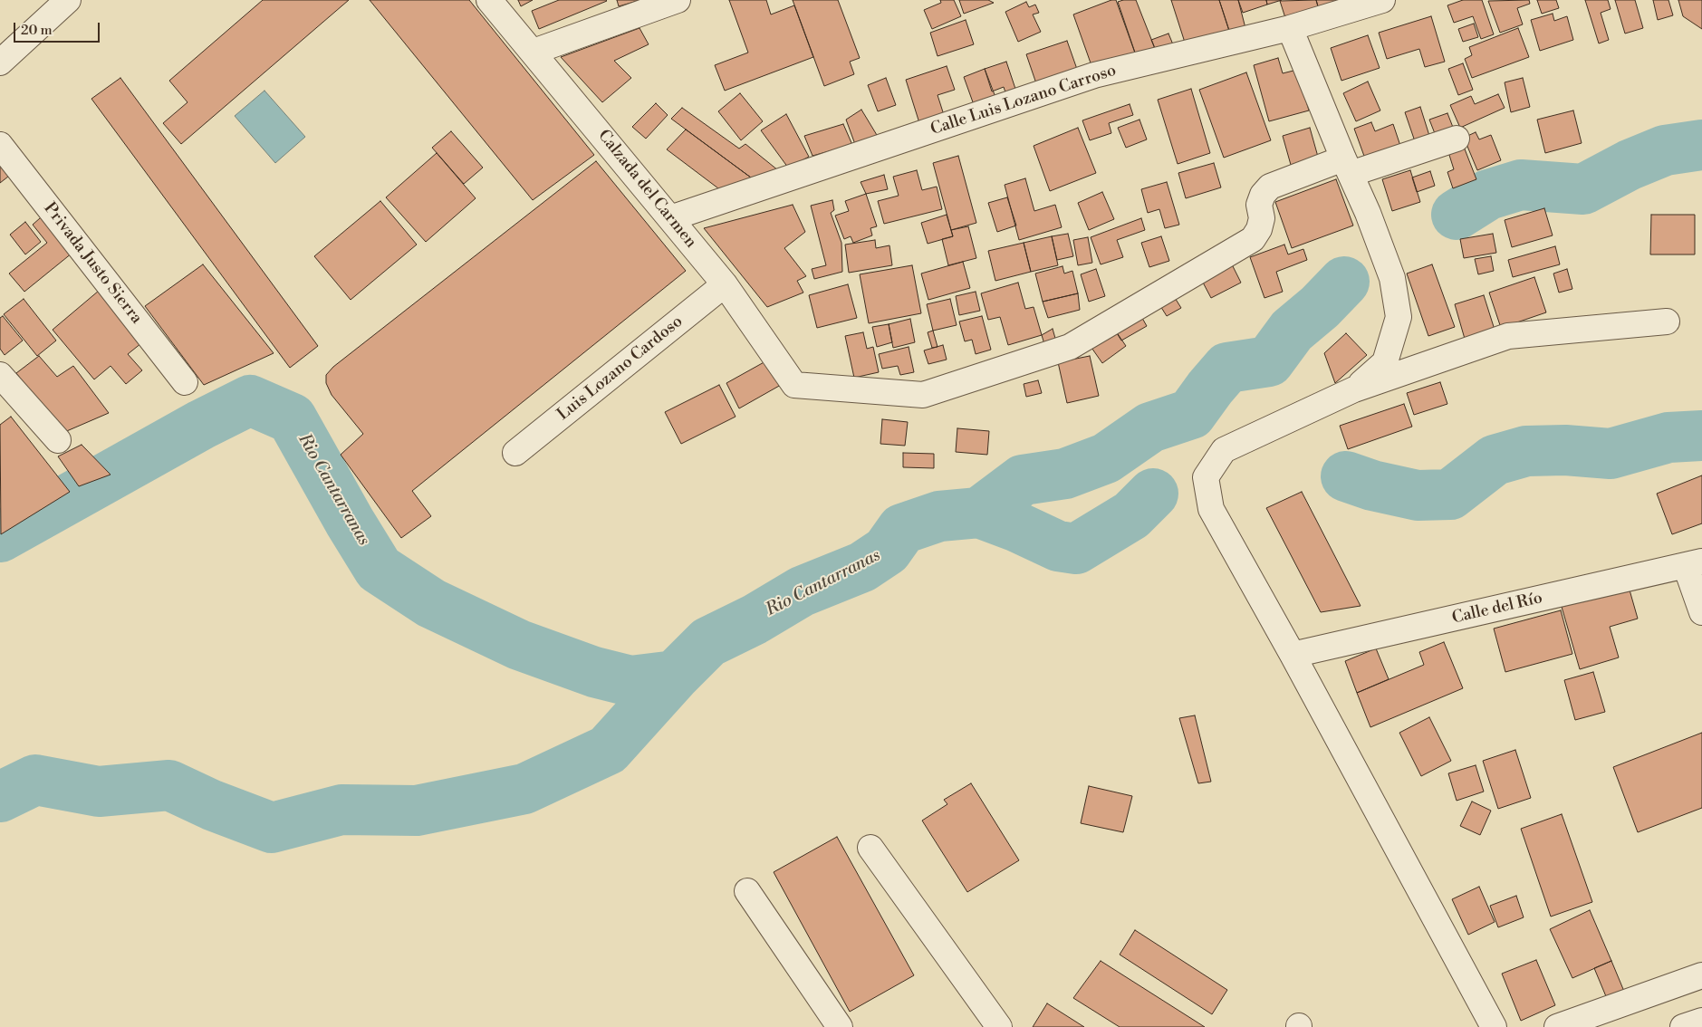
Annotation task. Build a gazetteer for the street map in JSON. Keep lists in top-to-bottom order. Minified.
{"streets":{"street":["Calle Luis Lozano Carroso","Calzada del Carmen","Privada Justo Sierra","Luis Lozano Cardoso","Calle del Río"]},"crossings":[["Calle Luis Lozano Carroso","Calzada del Carmen"],["Calzada del Carmen","Luis Lozano Cardoso"]],"water":["Rio Cantarranas"],"scale_bar":"20 m"}
